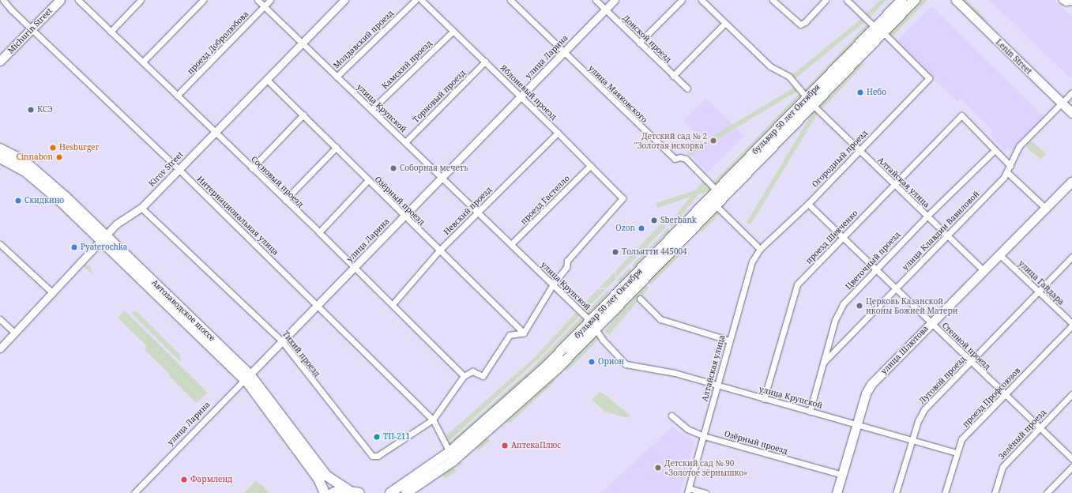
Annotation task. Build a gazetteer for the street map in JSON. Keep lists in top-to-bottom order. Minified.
{"streets":{"main road":["Michurin Street","Lenin Street","бульвар 50 лет Октября","Автозаводское шоссе","улица Шлютова"],"street":["Донской проезд","Молдавский проезд","проезд Добролюбова","улица Ларина","Камский проезд","Яблоневый проезд","улица Маяковского","Торновый проезд","улица Крупской","Огородный проезд","Kirov Street","Сосновый проезд","Алтайская улица","проезд Гастелло","Озёрный проезд","Невский проезд","Интернациональная улица","улица Клавдии Вавиловой","проезд Шевченко","Цветочный проезд","улица Гайдара","Степной проезд","Тихий проезд","Луговой проезд","проезд Профсоюзов","Зелёный проезд"]},"crossings":[["Michurin Street","Интернациональная улица"],["Донской проезд","улица Ларина"],["Молдавский проезд","улица Крупской"],["проезд Добролюбова","улица Крупской"],["проезд Добролюбова","Сосновый проезд"],["улица Ларина","Яблоневый проезд"],["улица Ларина","улица Маяковского"],["улица Ларина","улица Крупской"],["улица Ларина","Сосновый проезд"],["улица Ларина","Озёрный проезд"],["улица Ларина","Интернациональная улица"],["улица Ларина","Автозаводское шоссе"],["улица Ларина","Тихий проезд"],["Lenin Street","улица Клавдии Вавиловой"],["Камский проезд","Яблоневый проезд"],["Камский проезд","улица Крупской"],["Яблоневый проезд","Торновый проезд"],["Яблоневый проезд","улица Крупской"],["Яблоневый проезд","проезд Гастелло"],["Яблоневый проезд","Невский проезд"],["улица Маяковского","бульвар 50 лет Октября"],["Торновый проезд","улица Крупской"],["улица Крупской","бульвар 50 лет Октября"],["улица Крупской","Kirov Street"],["улица Крупской","Алтайская улица"],["улица Крупской","проезд Гастелло"],["улица Крупской","Невский проезд"],["улица Крупской","проезд Шевченко"],["улица Крупской","Цветочный проезд"],["улица Крупской","улица Шлютова"],["улица Крупской","Луговой проезд"],["улица Крупской","проезд Профсоюзов"],["бульвар 50 лет Октября","Огородный проезд"],["бульвар 50 лет Октября","Алтайская улица"],["бульвар 50 лет Октября","Интернациональная улица"],["Огородный проезд","Алтайская улица"],["Огородный проезд","Степной проезд"],["Kirov Street","Сосновый проезд"],["Kirov Street","Озёрный проезд"],["Kirov Street","Интернациональная улица"],["Kirov Street","Автозаводское шоссе"],["Kirov Street","Тихий проезд"],["Сосновый проезд","Невский проезд"],["Алтайская улица","Озёрный проезд"],["Алтайская улица","улица Клавдии Вавиловой"],["Алтайская улица","проезд Шевченко"],["Алтайская улица","Цветочный проезд"],["Алтайская улица","улица Шлютова"],["Озёрный проезд","Невский проезд"],["Озёрный проезд","улица Шлютова"],["Интернациональная улица","Тихий проезд"],["улица Клавдии Вавиловой","Цветочный проезд"],["улица Клавдии Вавиловой","Степной проезд"],["проезд Шевченко","Цветочный проезд"],["проезд Шевченко","Степной проезд"],["Цветочный проезд","Степной проезд"],["улица Гайдара","улица Шлютова"],["улица Гайдара","Луговой проезд"],["улица Гайдара","проезд Профсоюзов"],["Степной проезд","улица Шлютова"],["Степной проезд","Луговой проезд"],["Степной проезд","проезд Профсоюзов"],["Степной проезд","Зелёный проезд"]],"places":["Небо","КСЭ","Детский сад № 2 \"Золотая искорка\"","Hesburger","Cinnabon","Cоборная мечеть","Скидкино","Sberbank","Ozon","Pyaterochka","Тольятти 445004","Церковь Казанской иконы Божией Матери","Орион","ТП-211","АптекаПлюс","Детский сад № 90 «Золотое зёрнышко»","Фармленд"]}
